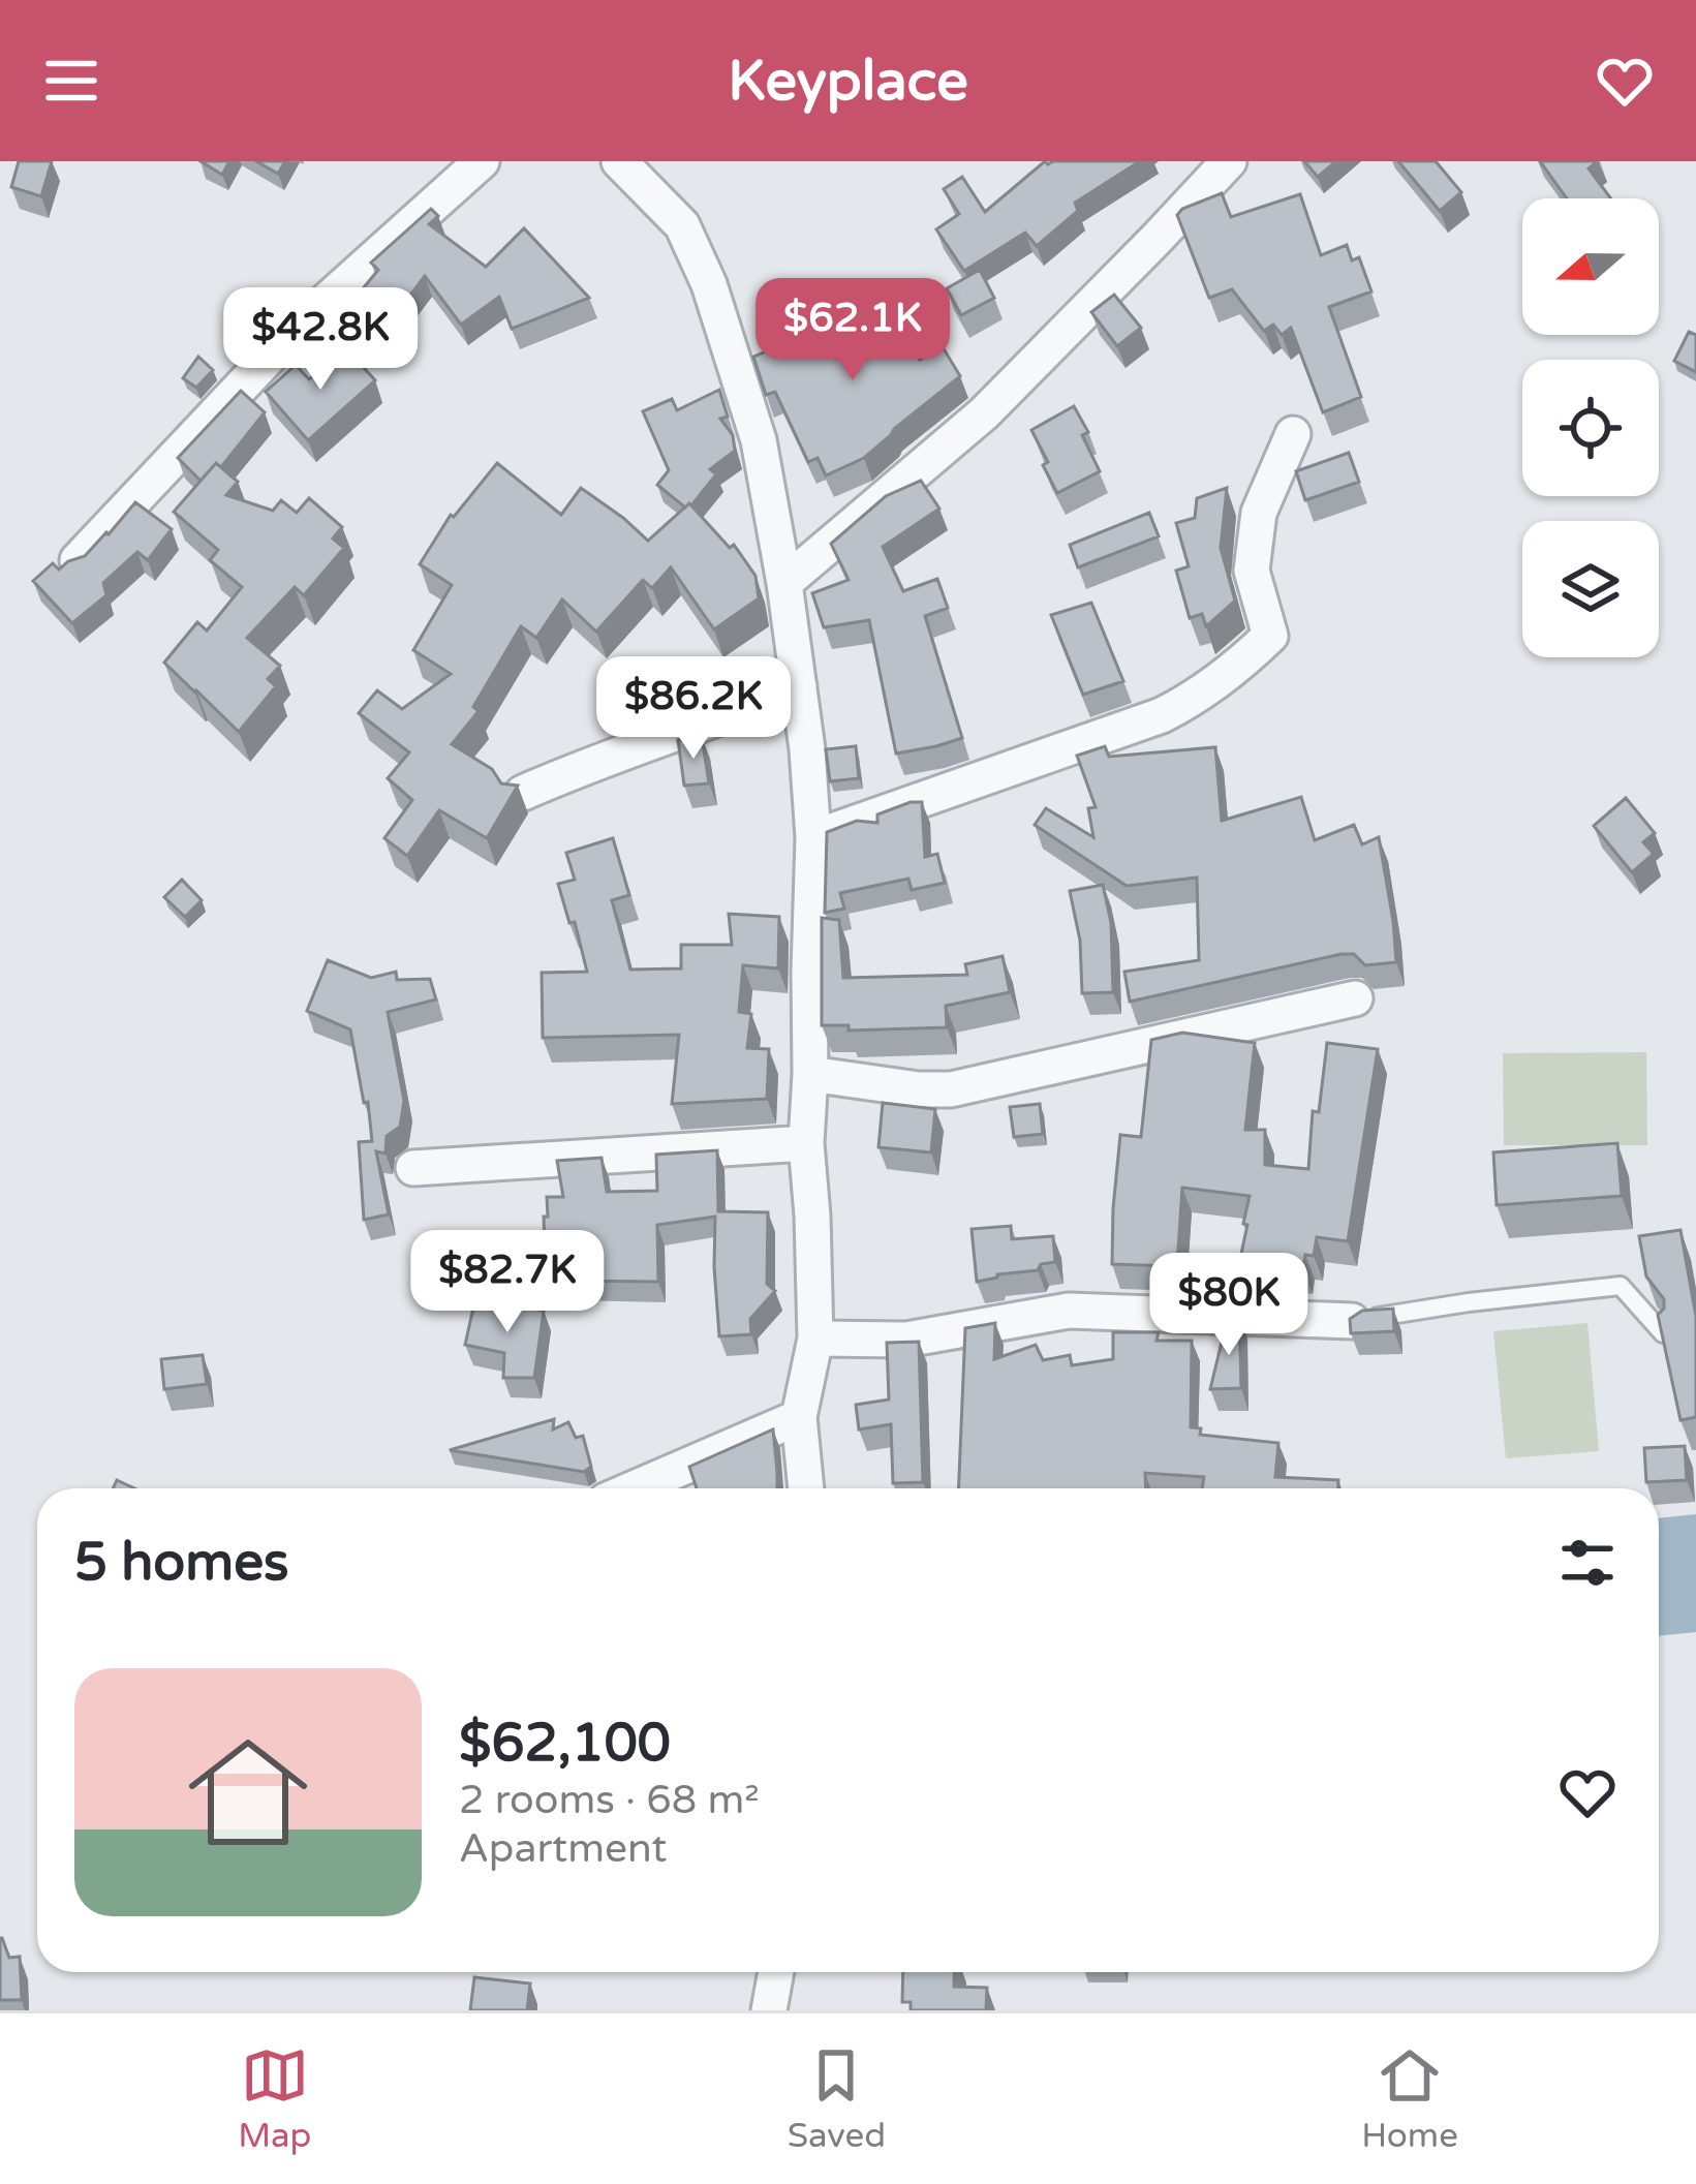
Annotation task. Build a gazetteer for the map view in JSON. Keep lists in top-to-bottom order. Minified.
{"north":"left","page":{"header":"Keyplace","price":["$62.1K","$42.8K","$86.2K","$82.7K","$80K"],"heading":"5 homes","list":[{"name":"$62,100","note":"2 rooms · 68 m² · Apartment"}],"tabs":["Map","Saved","Home"]}}
